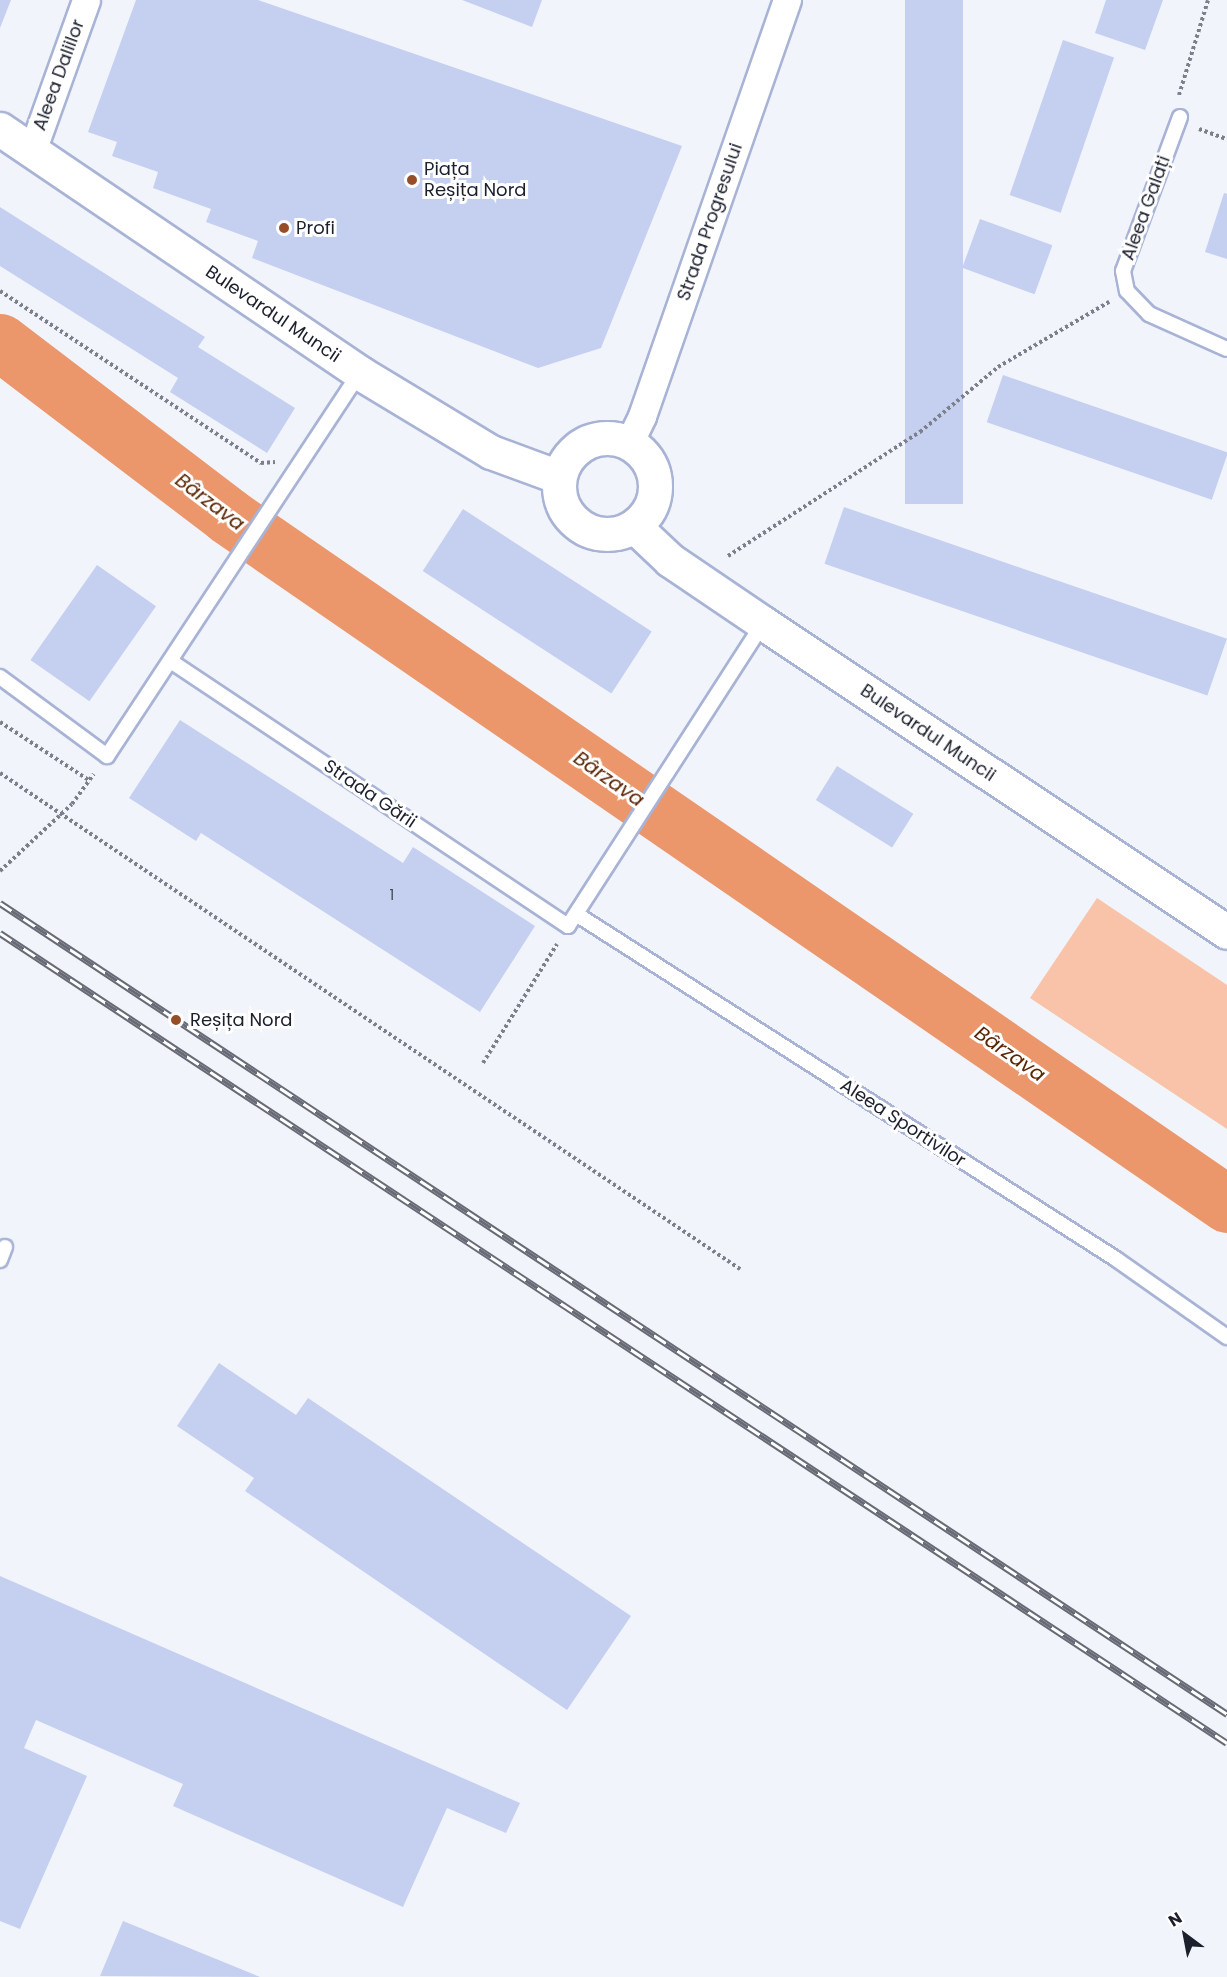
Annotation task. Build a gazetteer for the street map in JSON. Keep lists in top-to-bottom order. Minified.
{"streets":{"street":["Aleea Daliilor","Strada Progresului","Bulevardul Muncii"],"lane":["Aleea Galați","Strada Gării","Aleea Sportivilor"]},"crossings":[["Aleea Daliilor","Bulevardul Muncii"],["Strada Progresului","Bulevardul Muncii"],["Strada Gării","Aleea Sportivilor"]],"water":["Bârzava"],"places":["Piața Reșița Nord","Profi","Reșița Nord"],"house_numbers":["1"],"north":"top left"}
